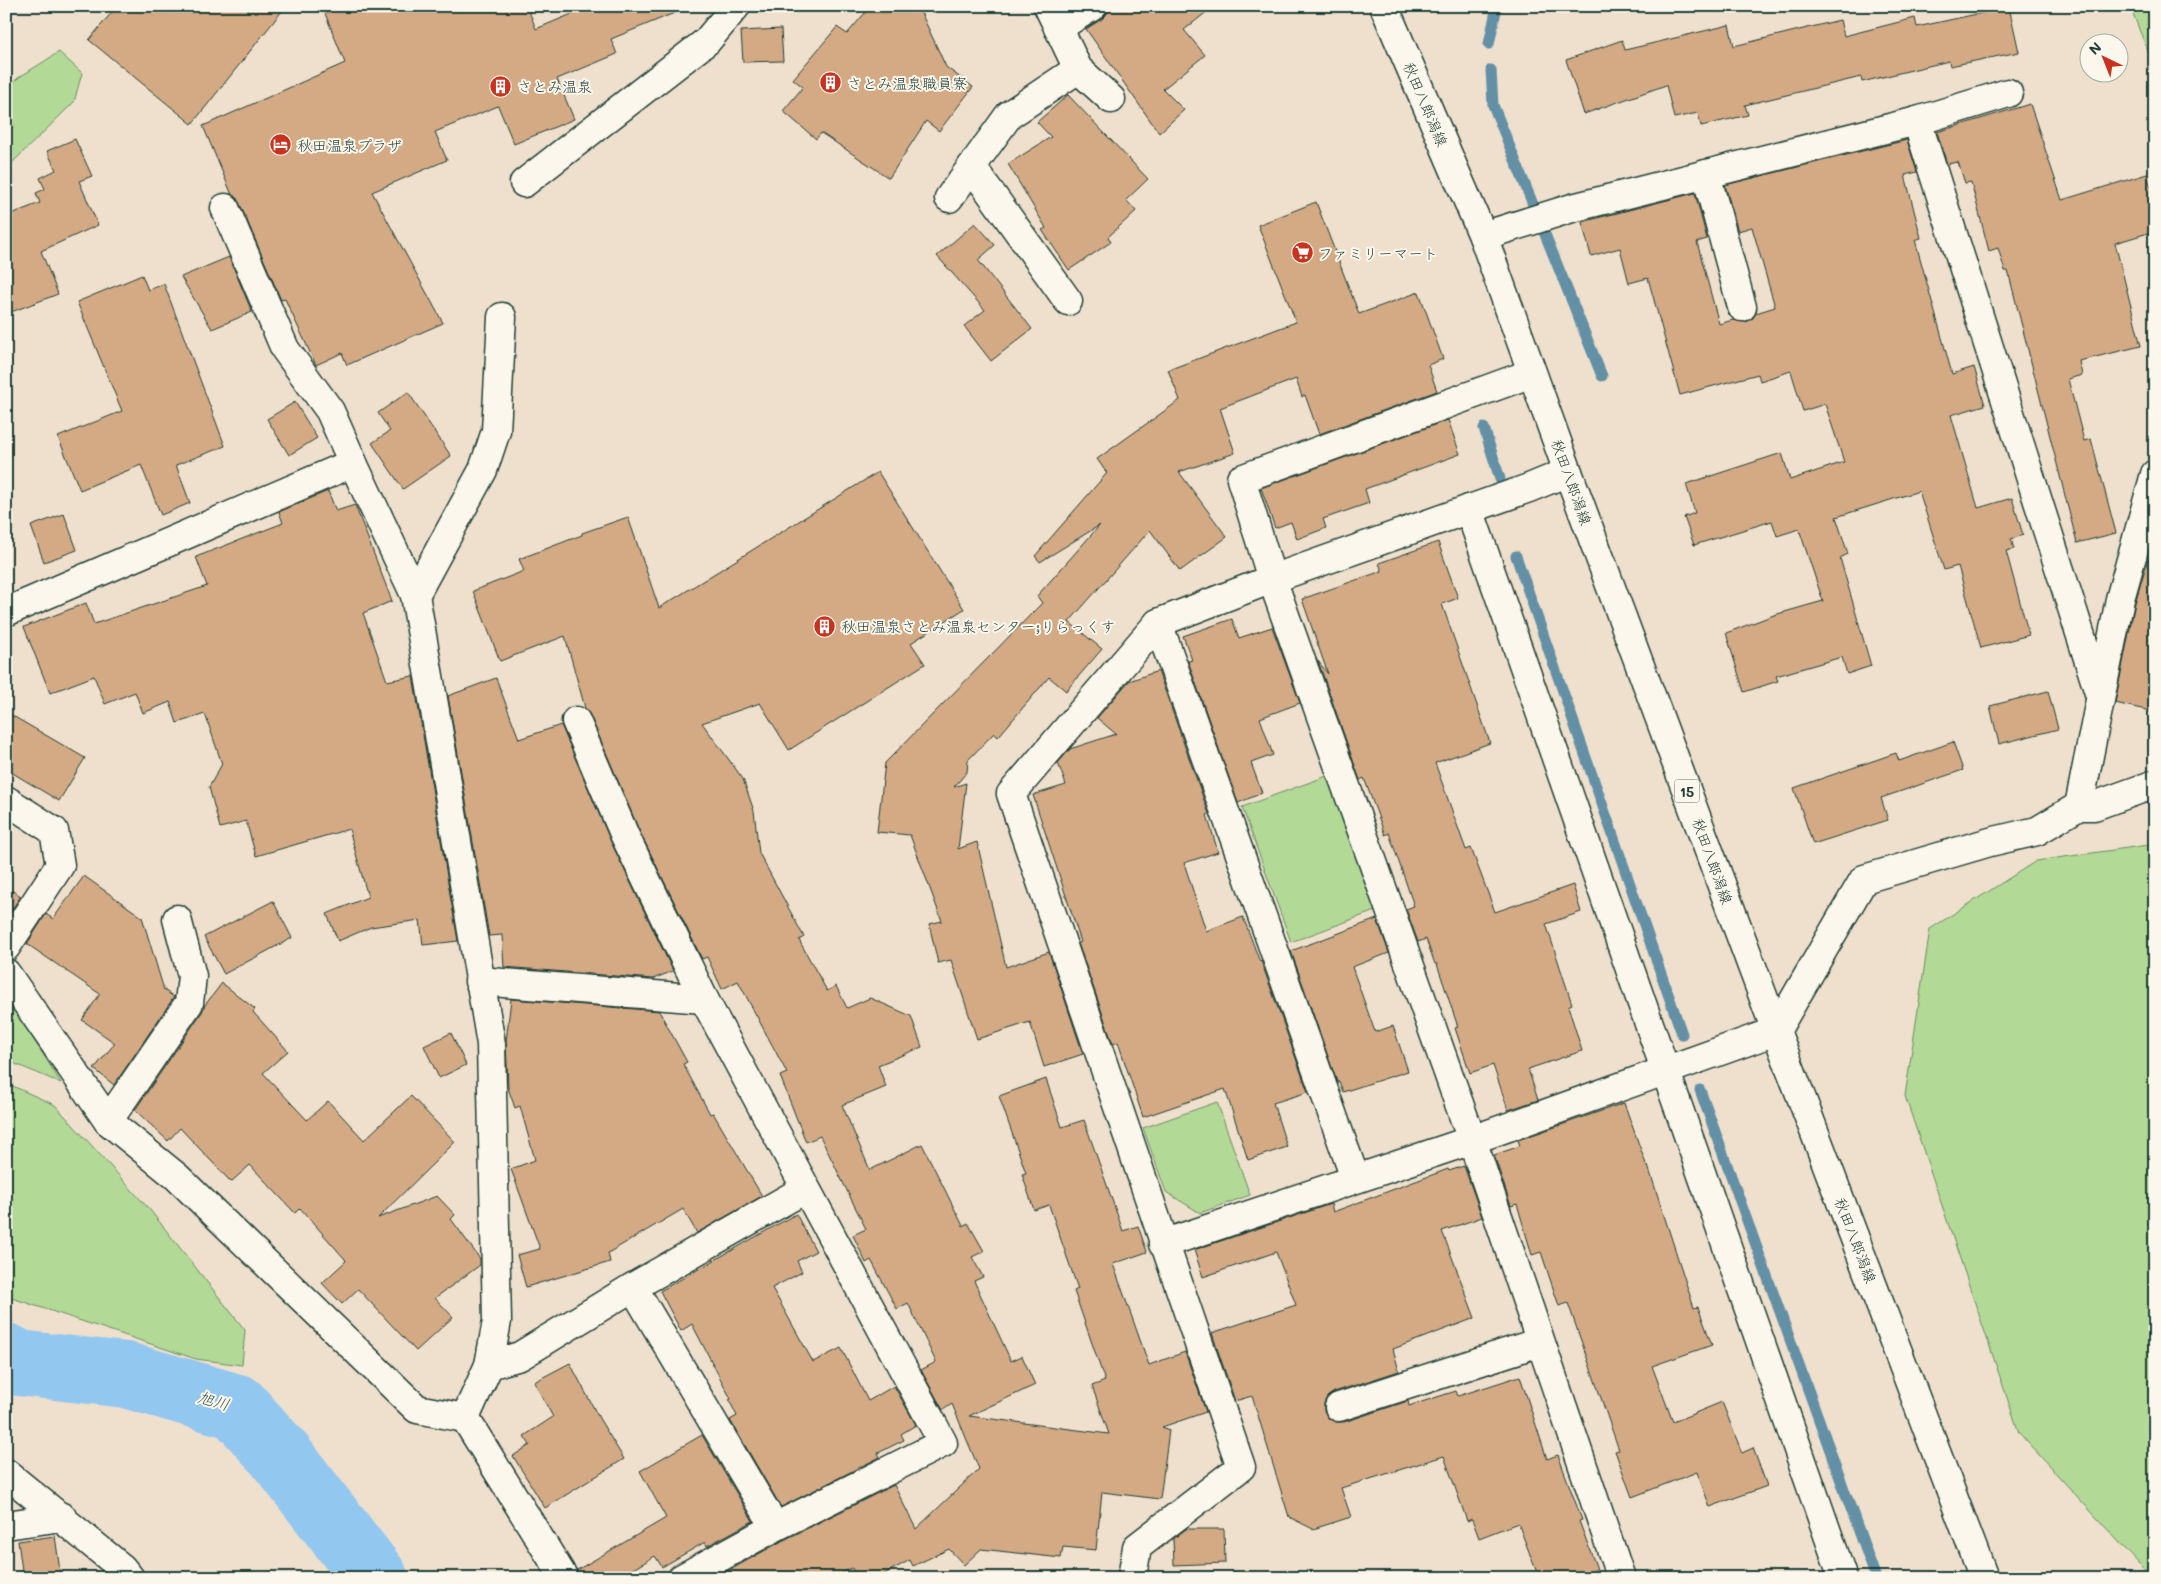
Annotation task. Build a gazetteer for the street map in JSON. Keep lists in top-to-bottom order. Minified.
{"streets":{"street":["秋田八郎潟線","15"]},"water":["旭川"],"places":{"building":["さとみ温泉職員寮","さとみ温泉","秋田温泉さとみ温泉センター;りらっくす"],"hotel":["秋田温泉プラザ"],"supermarket":["ファミリーマート"]},"north":"top left"}
